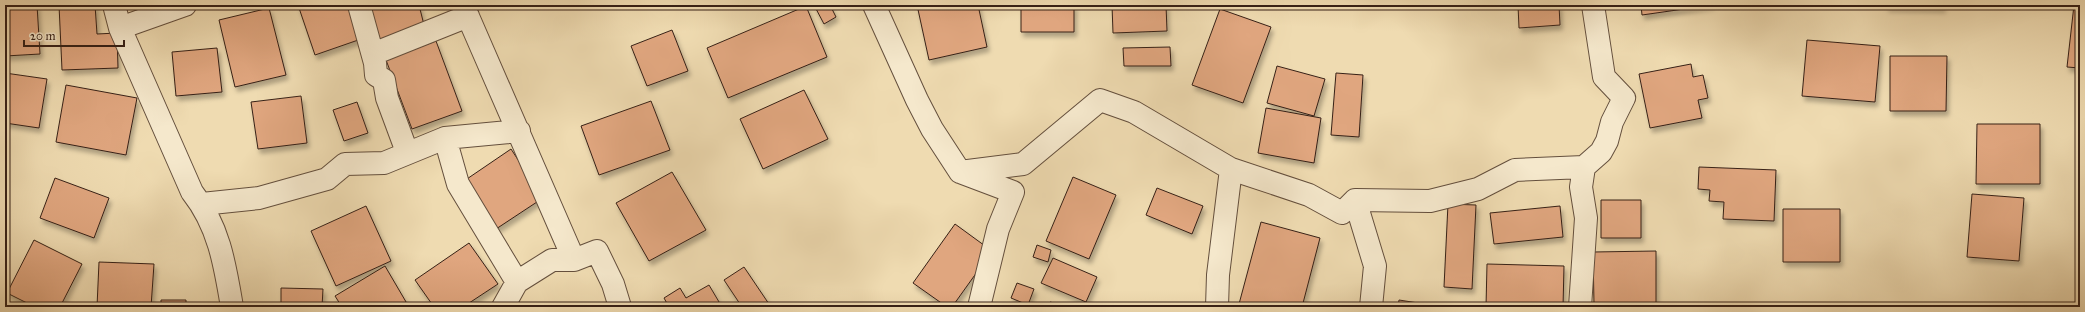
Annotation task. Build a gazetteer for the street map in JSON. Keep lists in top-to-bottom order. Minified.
{"scale_bar":"20 m"}
